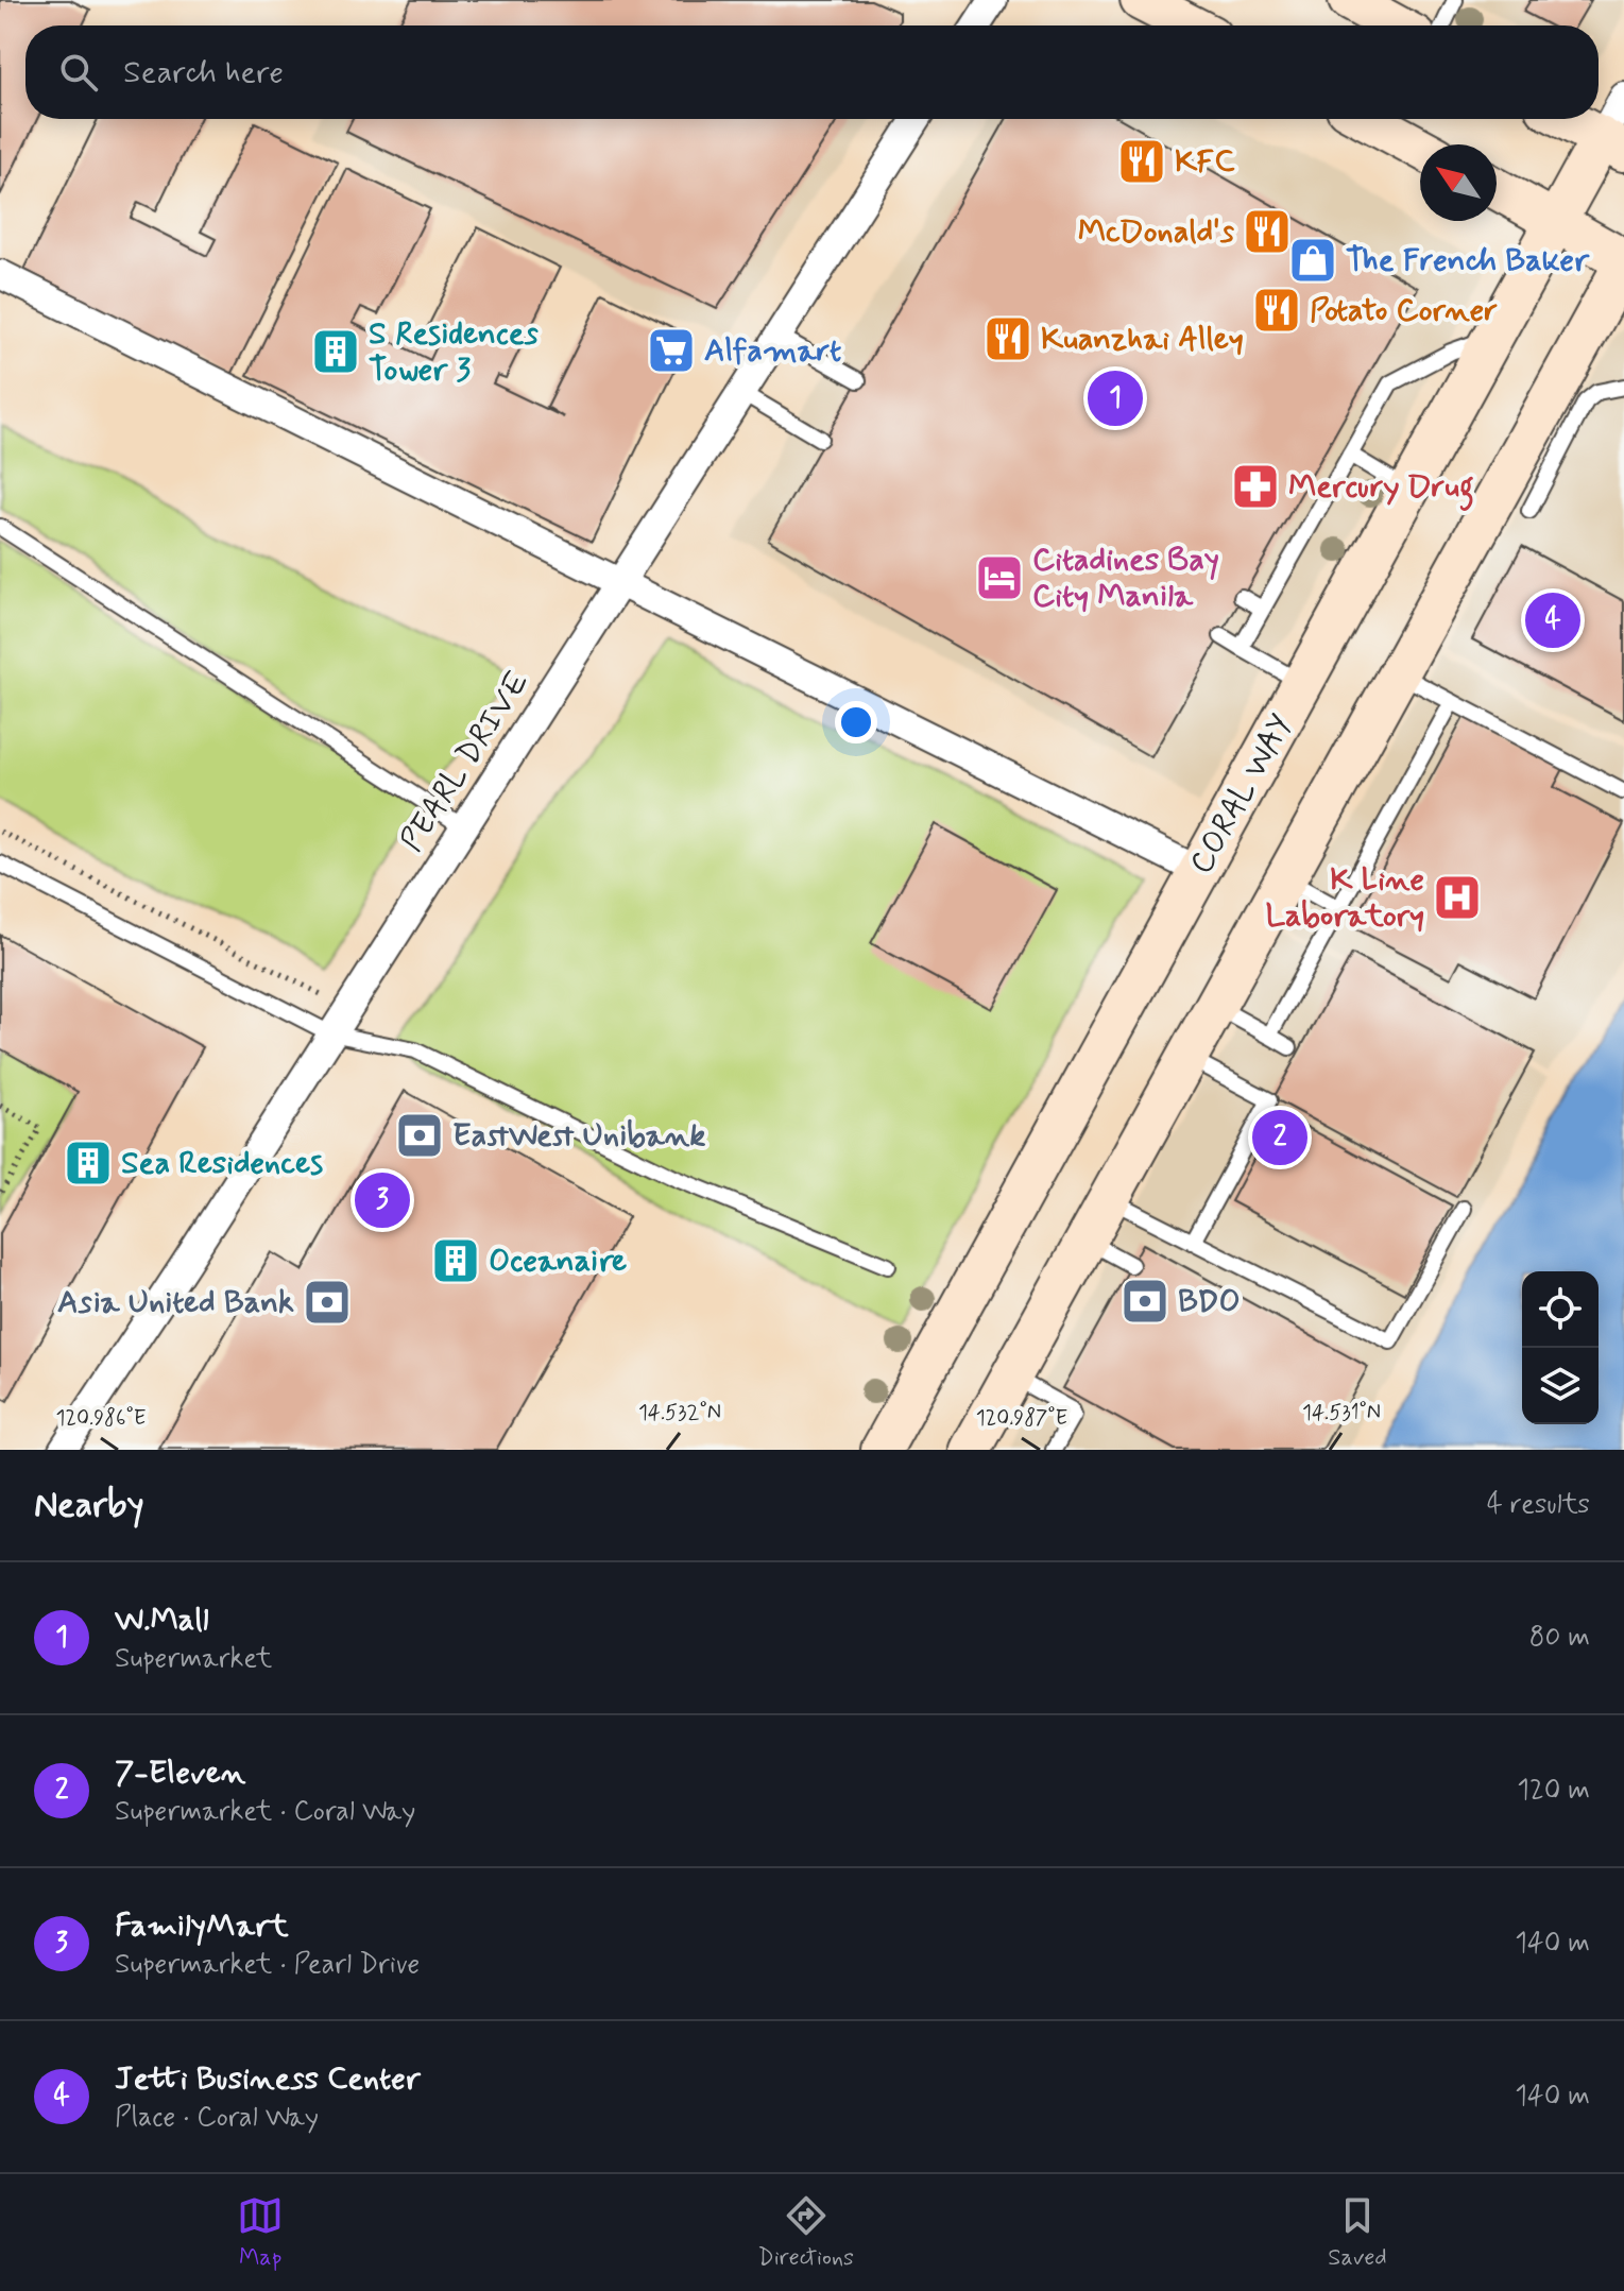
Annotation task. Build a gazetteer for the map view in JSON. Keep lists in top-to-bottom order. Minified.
{"streets":{"street":["PEARL DRIVE","CORAL WAY"]},"places":{"restaurant":["KFC","McDonald's","Potato Corner","Kuanzhai Alley"],"shop":["The French Baker"],"supermarket":["Alfamart"],"building":["S Residences Tower 3","Sea Residences","Oceanaire"],"pharmacy":["Mercury Drug"],"hotel":["Citadines Bay City Manila"],"hospital":["K Line Laboratory"],"bank":["EastWest Unibank","BDO","Asia United Bank"]},"north":"top left","page":{"search":"Search here","pins":["1","4","2","3"],"heading":["Nearby","4 results"],"list":[{"mark":"1","name":"W.Mall","note":"Supermarket","value":"80 m"},{"mark":"2","name":"7-Eleven","note":"Supermarket · Coral Way","value":"120 m"},{"mark":"3","name":"FamilyMart","note":"Supermarket · Pearl Drive","value":"140 m"},{"mark":"4","name":"Jetti Business Center","note":"Place · Coral Way","value":"140 m"}],"nav":["Map","Directions","Saved"]},"coordinates":["14.532°N","14.531°N","120.986°E","120.987°E"]}
